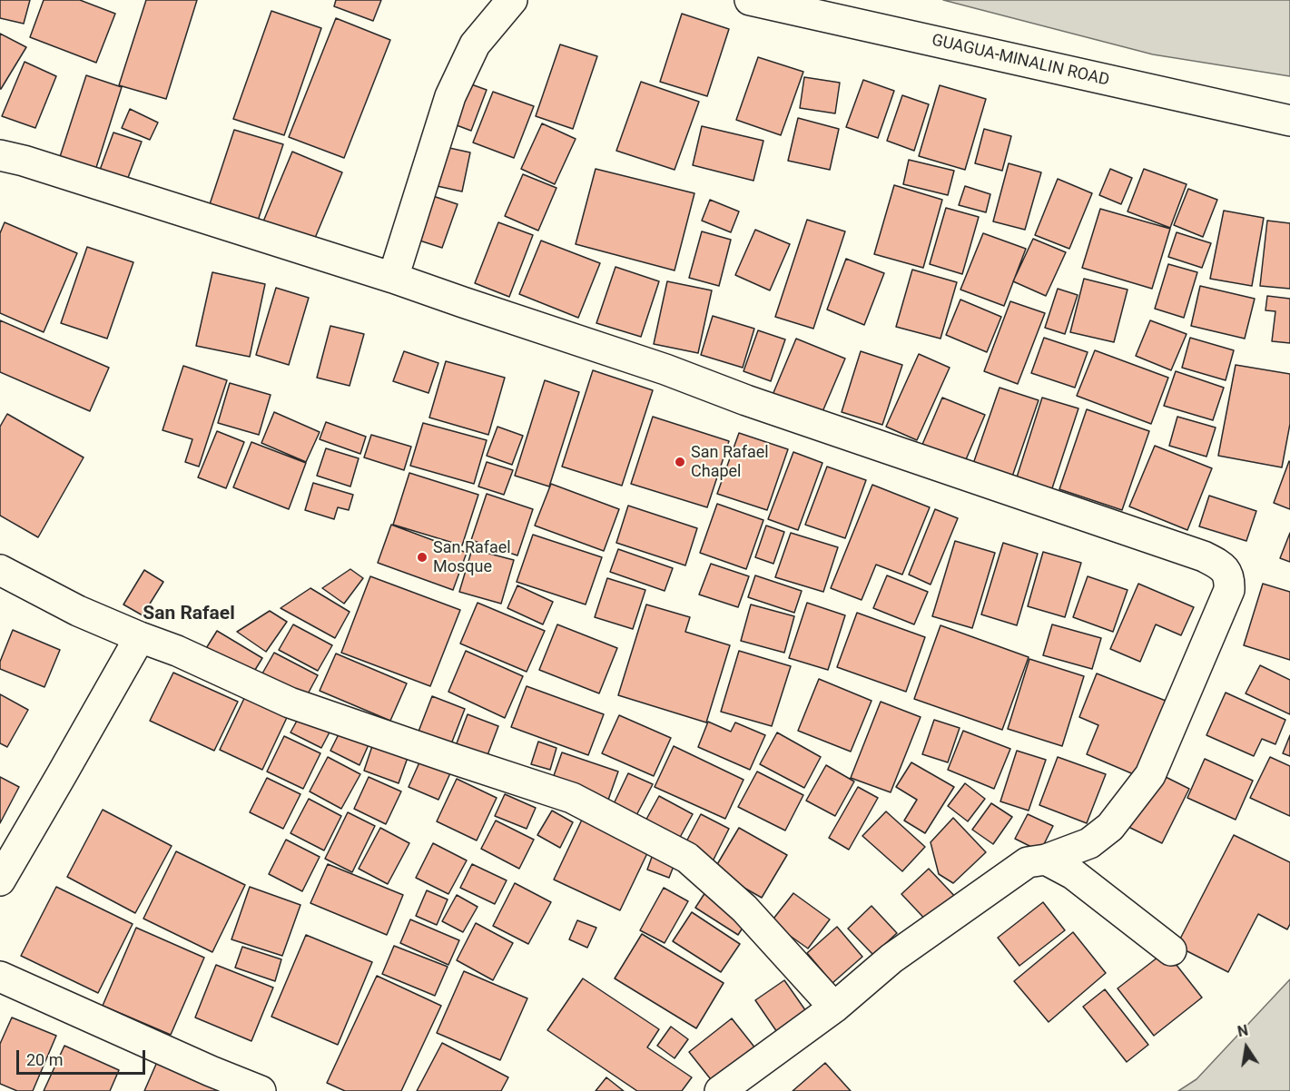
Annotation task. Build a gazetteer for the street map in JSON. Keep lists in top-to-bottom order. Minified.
{"streets":{"street":["GUAGUA-MINALIN ROAD"]},"districts":["San Rafael"],"places":["San Rafael Chapel","San Rafael Mosque"],"scale_bar":"20 m","north":"top"}
